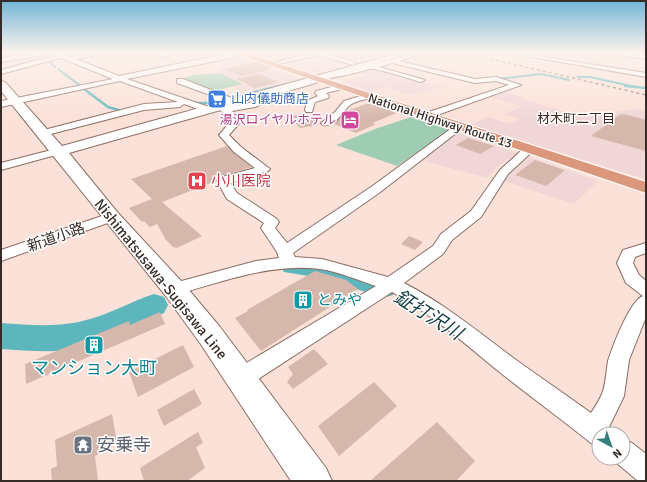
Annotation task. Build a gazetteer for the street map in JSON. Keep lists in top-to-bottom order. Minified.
{"streets":{"highway":["National Highway Route 13"],"main road":["Nishimatsusawa-Sugisawa Line"],"street":["新道小路"]},"crossings":[["新道小路","Nishimatsusawa-Sugisawa Line"]],"districts":["材木町二丁目"],"water":["鉦打沢川"],"places":{"supermarket":["山内儀助商店"],"hotel":["湯沢ロイヤルホテル"],"hospital":["小川医院"],"building":["とみや","マンション大町"],"temple":["安乗寺"]},"north":"bottom right"}
